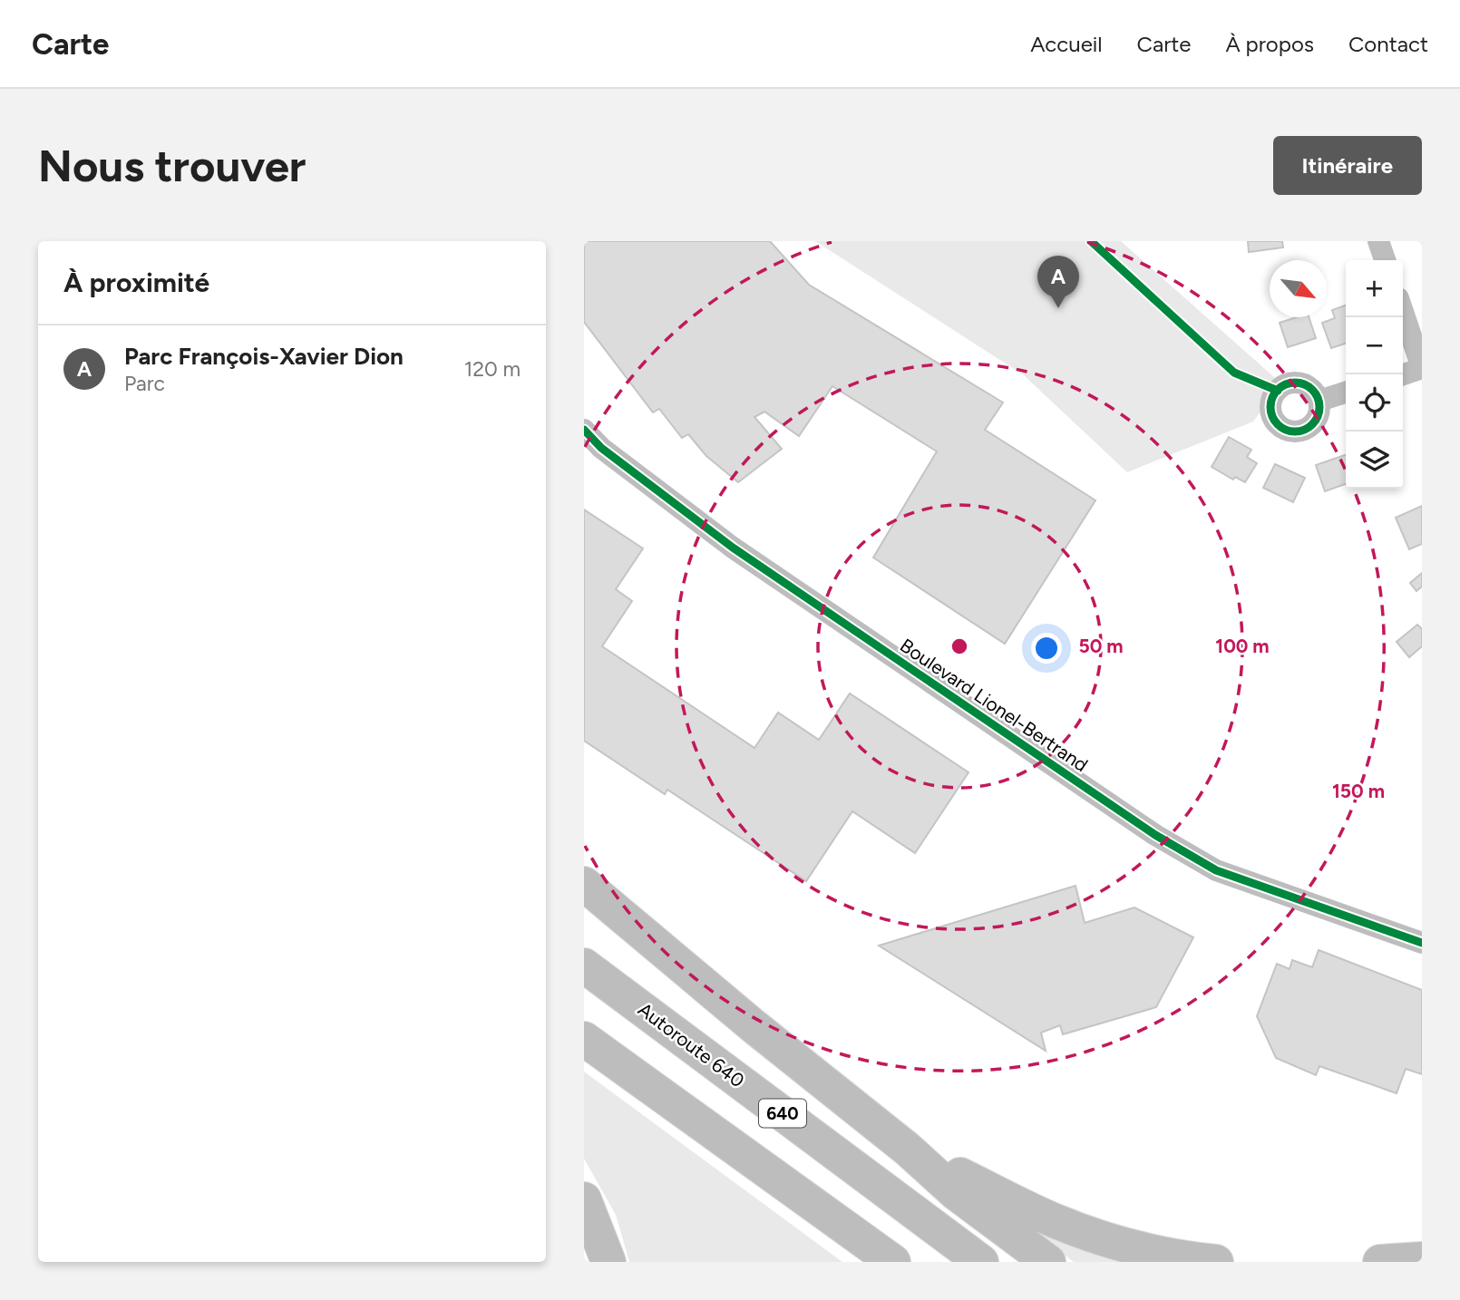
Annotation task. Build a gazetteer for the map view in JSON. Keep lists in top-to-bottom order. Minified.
{"streets":{"highway":["Autoroute 640","640"],"street":["Boulevard Lionel-Bertrand"]},"north":"bottom right","page":{"header":"Carte","nav":["Accueil","Carte","À propos","Contact"],"buttons":"Itinéraire","title":"Nous trouver","heading":"À proximité","pins":"A","map_buttons":["+","−"],"list":[{"mark":"A","name":"Parc François-Xavier Dion","note":"Parc","value":"120 m"}]},"rings":["50 m","100 m","150 m"]}
